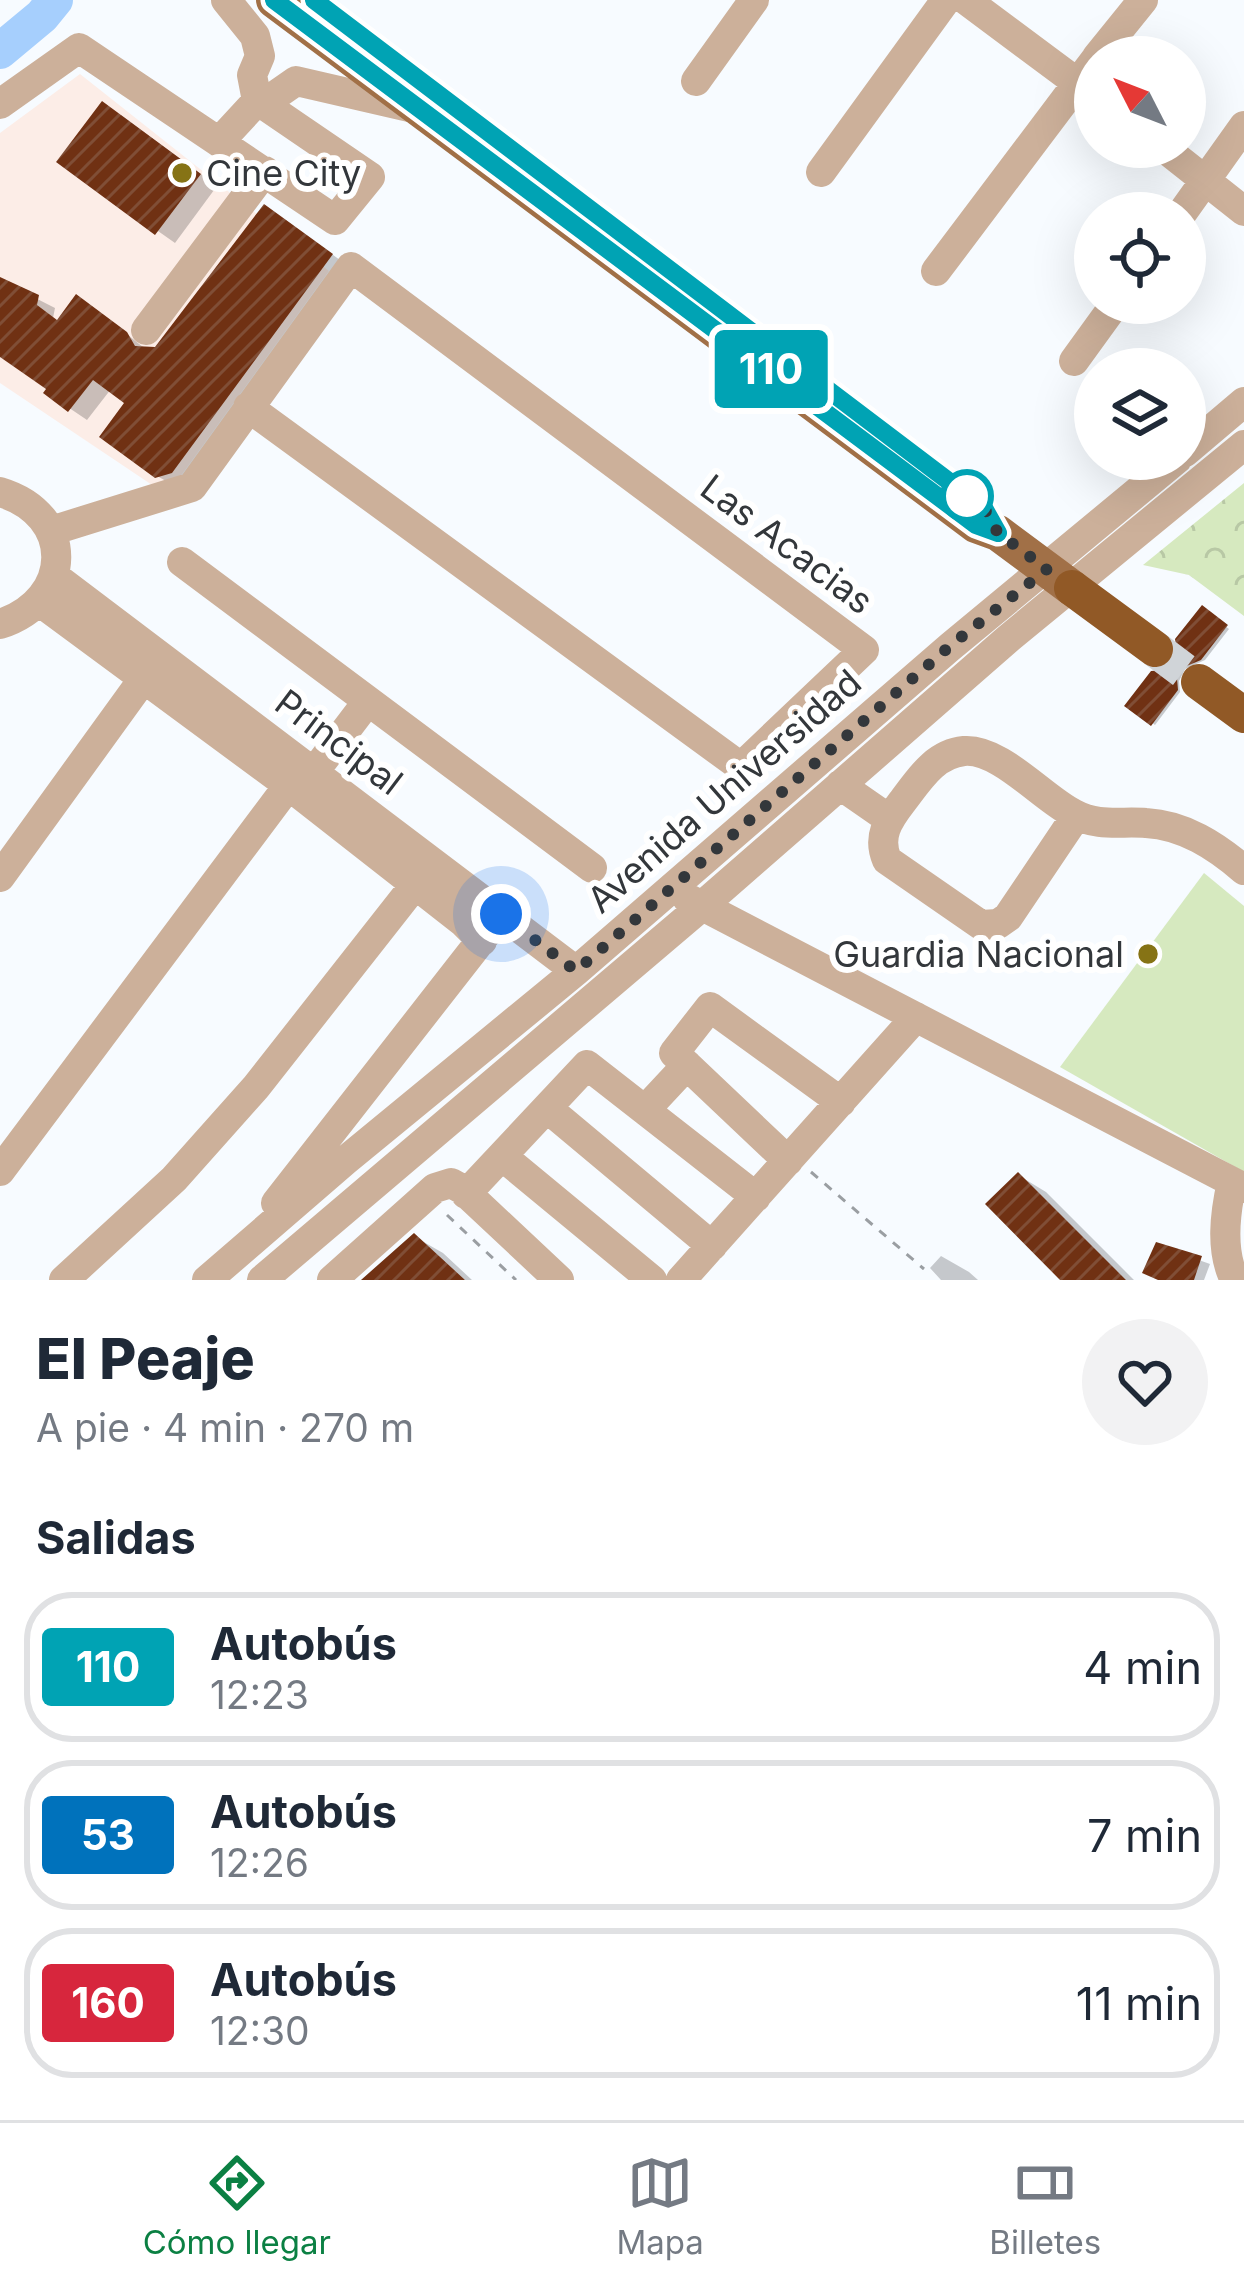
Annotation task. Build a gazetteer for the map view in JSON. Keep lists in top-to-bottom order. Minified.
{"streets":{"street":["Las Acacias","Principal","Avenida Universidad"]},"crossings":[["Principal","Avenida Universidad"]],"places":["Cine City","Guardia Nacional"],"lines":["bus line 110"],"north":"top left","page":{"on_map":"110","heading":[["El Peaje","A pie · 4 min · 270 m"],"Salidas"],"list":[{"mark":"110","name":"Autobús","note":"12:23","value":"4 min"},{"mark":"53","name":"Autobús","note":"12:26","value":"7 min"},{"mark":"160","name":"Autobús","note":"12:30","value":"11 min"}],"tabs":["Cómo llegar","Mapa","Billetes"]}}
